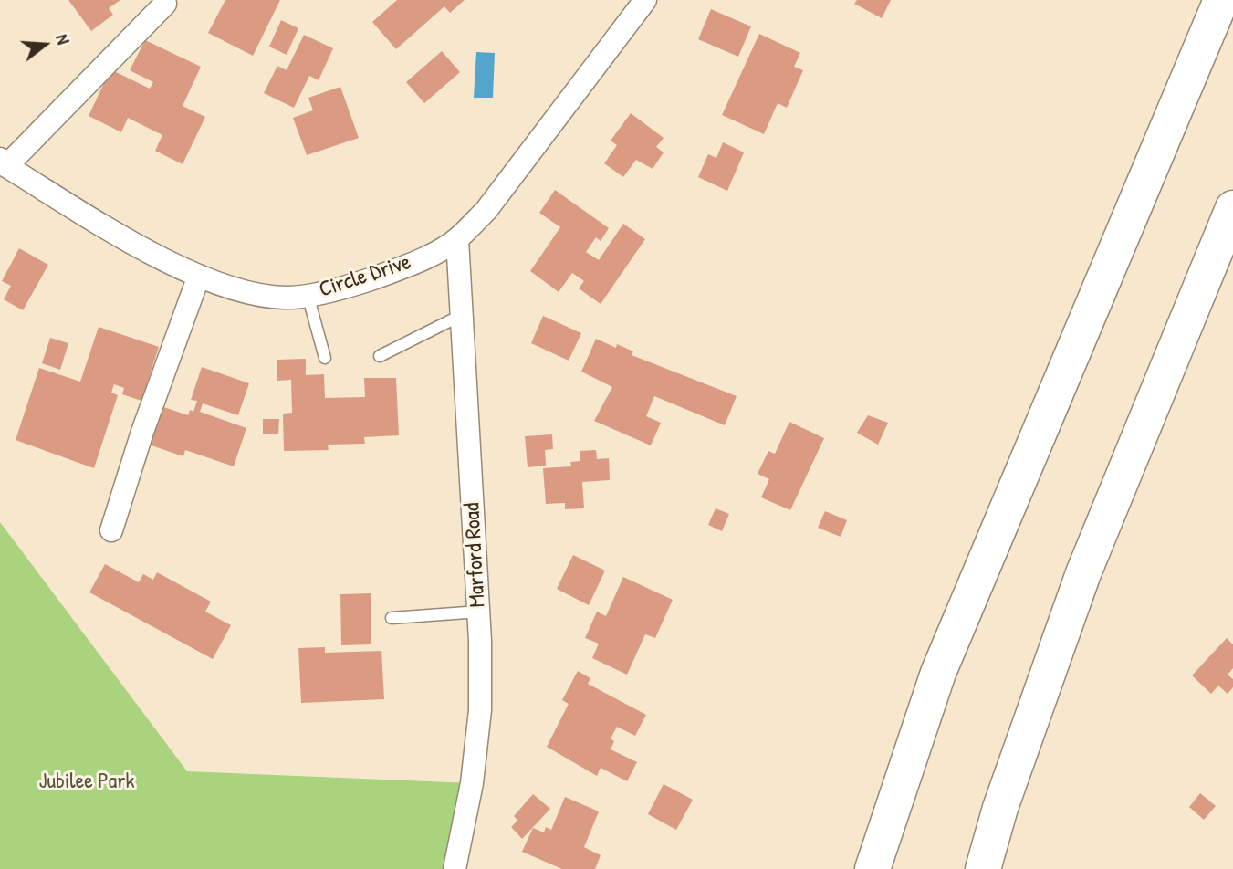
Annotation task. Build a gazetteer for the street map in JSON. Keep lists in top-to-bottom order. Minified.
{"streets":{"street":["Circle Drive","Marford Road"]},"crossings":[["Circle Drive","Marford Road"]],"parks":["Jubilee Park"],"north":"right"}
